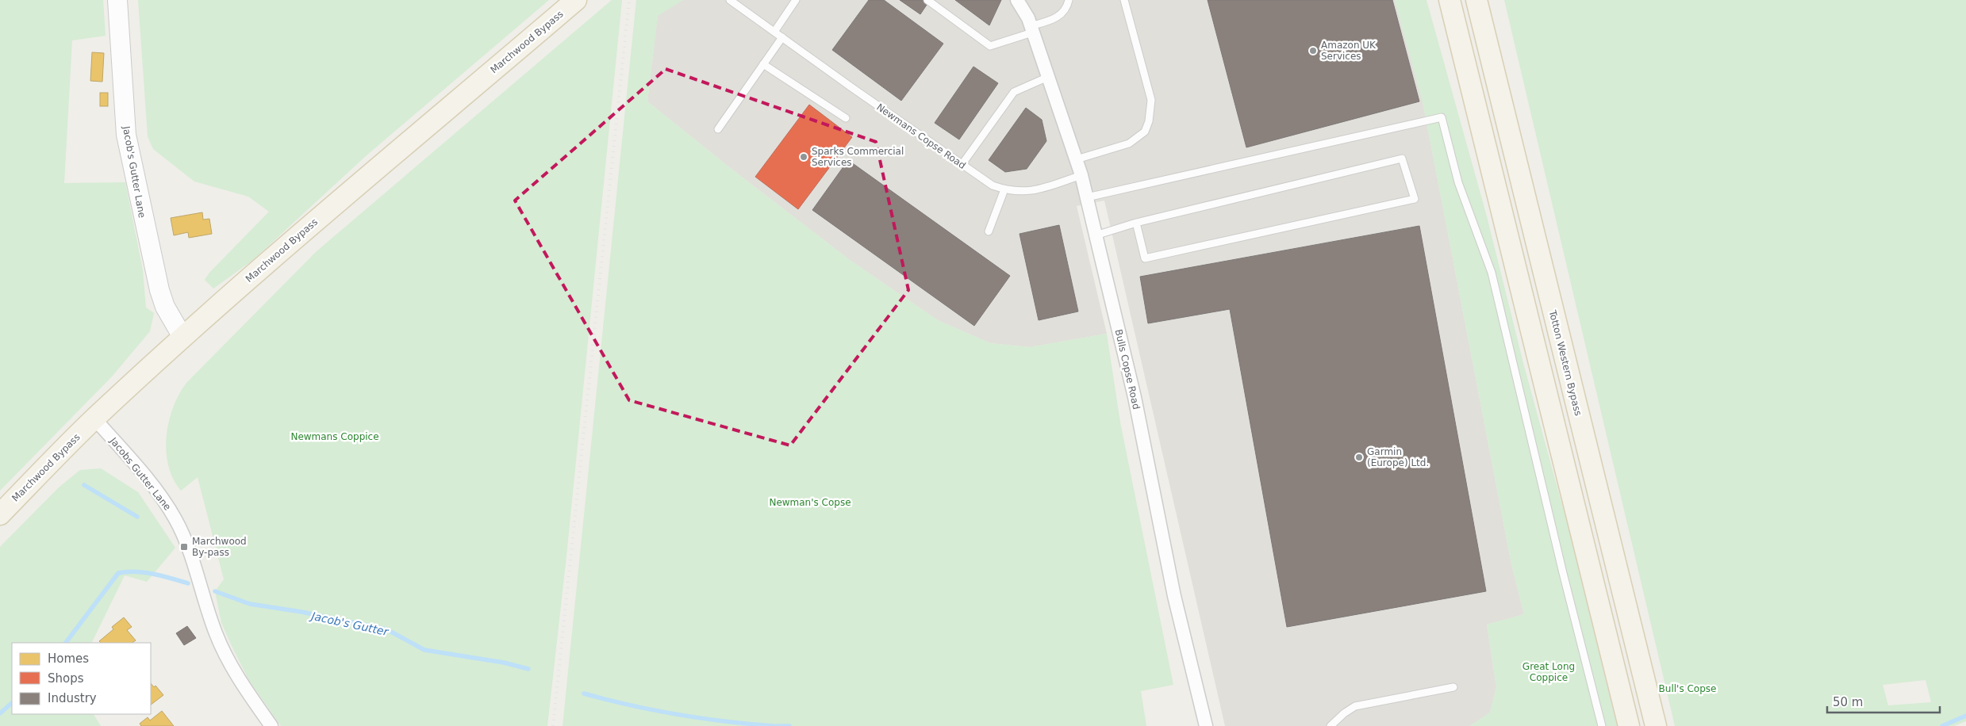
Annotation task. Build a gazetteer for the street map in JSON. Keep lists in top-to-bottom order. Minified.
{"streets":{"main road":["Marchwood Bypass","Totton Western Bypass"],"street":["Jacob's Gutter Lane","Bulls Copse Road","Jacobs Gutter Lane"],"lane":["Newmans Copse Road"]},"crossings":[["Marchwood Bypass","Jacob's Gutter Lane"],["Marchwood Bypass","Jacobs Gutter Lane"],["Newmans Copse Road","Bulls Copse Road"]],"water":["Jacob's Gutter"],"parks":["Newmans Coppice","Newman's Copse","Great Long Coppice","Bull's Copse"],"places":{"other":["Amazon UK Services","Sparks Commercial Services","Garmin (Europe) Ltd."],"transit":["Marchwood By-pass"]},"legend":["Homes","Shops","Industry"],"scale_bar":"50 m"}
